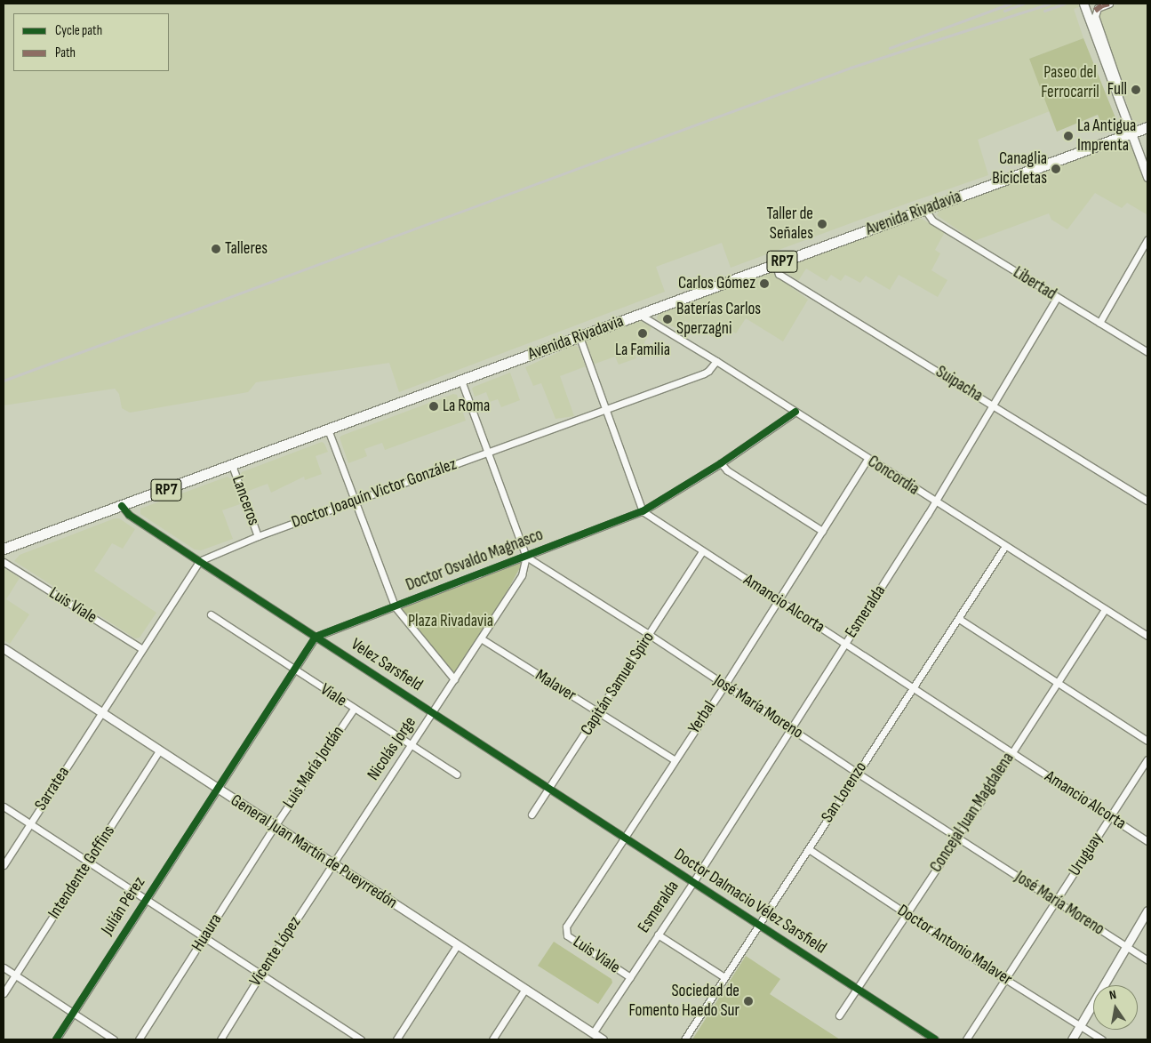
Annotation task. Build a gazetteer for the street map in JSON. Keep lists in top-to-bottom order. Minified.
{"streets":{"main road":["Avenida Rivadavia","RP7"],"street":["Libertad","Suipacha","Concordia","Doctor Joaquín Victor González","Lanceros","Doctor Osvaldo Magnasco","Amancio Alcorta","Luis Viale","Esmeralda","Velez Sarsfield","Capitán Samuel Spiro","Malaver","Viale","José María Moreno","Yerbal","Nicolás Jorge","Luis María Jordán","Sarratea","San Lorenzo","Concejal Juan Magdalena","General Juan Martín de Pueyrredón","Uruguay","Intendente Goffins","Doctor Dalmacio Vélez Sarsfield","Julián Pérez","Huaura","Doctor Antonio Malaver","Vicente López"]},"crossings":[["Avenida Rivadavia","Libertad"],["Avenida Rivadavia","Suipacha"],["Avenida Rivadavia","Concordia"],["Avenida Rivadavia","Lanceros"],["Avenida Rivadavia","Velez Sarsfield"],["Libertad","Esmeralda"],["Suipacha","Esmeralda"],["Concordia","Doctor Joaquín Victor González"],["Concordia","Doctor Osvaldo Magnasco"],["Concordia","Esmeralda"],["Concordia","Yerbal"],["Concordia","San Lorenzo"],["Concordia","Concejal Juan Magdalena"],["Doctor Joaquín Victor González","Lanceros"],["Doctor Joaquín Victor González","Velez Sarsfield"],["Doctor Osvaldo Magnasco","Amancio Alcorta"],["Doctor Osvaldo Magnasco","Velez Sarsfield"],["Doctor Osvaldo Magnasco","José María Moreno"],["Doctor Osvaldo Magnasco","Nicolás Jorge"],["Amancio Alcorta","Esmeralda"],["Amancio Alcorta","Capitán Samuel Spiro"],["Amancio Alcorta","Yerbal"],["Amancio Alcorta","San Lorenzo"],["Amancio Alcorta","Concejal Juan Magdalena"],["Amancio Alcorta","Uruguay"],["Luis Viale","Esmeralda"],["Luis Viale","Yerbal"],["Esmeralda","José María Moreno"],["Esmeralda","General Juan Martín de Pueyrredón"],["Esmeralda","Doctor Dalmacio Vélez Sarsfield"],["Velez Sarsfield","Capitán Samuel Spiro"],["Velez Sarsfield","Nicolás Jorge"],["Velez Sarsfield","Doctor Dalmacio Vélez Sarsfield"],["Capitán Samuel Spiro","Malaver"],["Capitán Samuel Spiro","José María Moreno"],["Capitán Samuel Spiro","Doctor Dalmacio Vélez Sarsfield"],["Malaver","Yerbal"],["Malaver","Nicolás Jorge"],["Viale","Nicolás Jorge"],["Viale","Luis María Jordán"],["José María Moreno","Yerbal"],["José María Moreno","Nicolás Jorge"],["José María Moreno","San Lorenzo"],["José María Moreno","Concejal Juan Magdalena"],["José María Moreno","Uruguay"],["Yerbal","Doctor Dalmacio Vélez Sarsfield"],["Nicolás Jorge","General Juan Martín de Pueyrredón"],["Nicolás Jorge","Vicente López"],["Luis María Jordán","General Juan Martín de Pueyrredón"],["Luis María Jordán","Huaura"],["Sarratea","General Juan Martín de Pueyrredón"],["San Lorenzo","Doctor Dalmacio Vélez Sarsfield"],["San Lorenzo","Doctor Antonio Malaver"],["Concejal Juan Magdalena","Doctor Dalmacio Vélez Sarsfield"],["Concejal Juan Magdalena","Doctor Antonio Malaver"],["General Juan Martín de Pueyrredón","Intendente Goffins"],["General Juan Martín de Pueyrredón","Julián Pérez"],["General Juan Martín de Pueyrredón","Huaura"],["General Juan Martín de Pueyrredón","Vicente López"],["Uruguay","Doctor Antonio Malaver"]],"parks":["Paseo del Ferrocarril","Plaza Rivadavia"],"places":["Full","La Antigua Imprenta","Canaglia Bicicletas","Taller de Señales","Talleres","Carlos Gómez","Baterías Carlos Sperzagni","La Familia","La Roma","Sociedad de Fomento Haedo Sur"],"legend":["Cycle path","Path"],"north":"top"}
